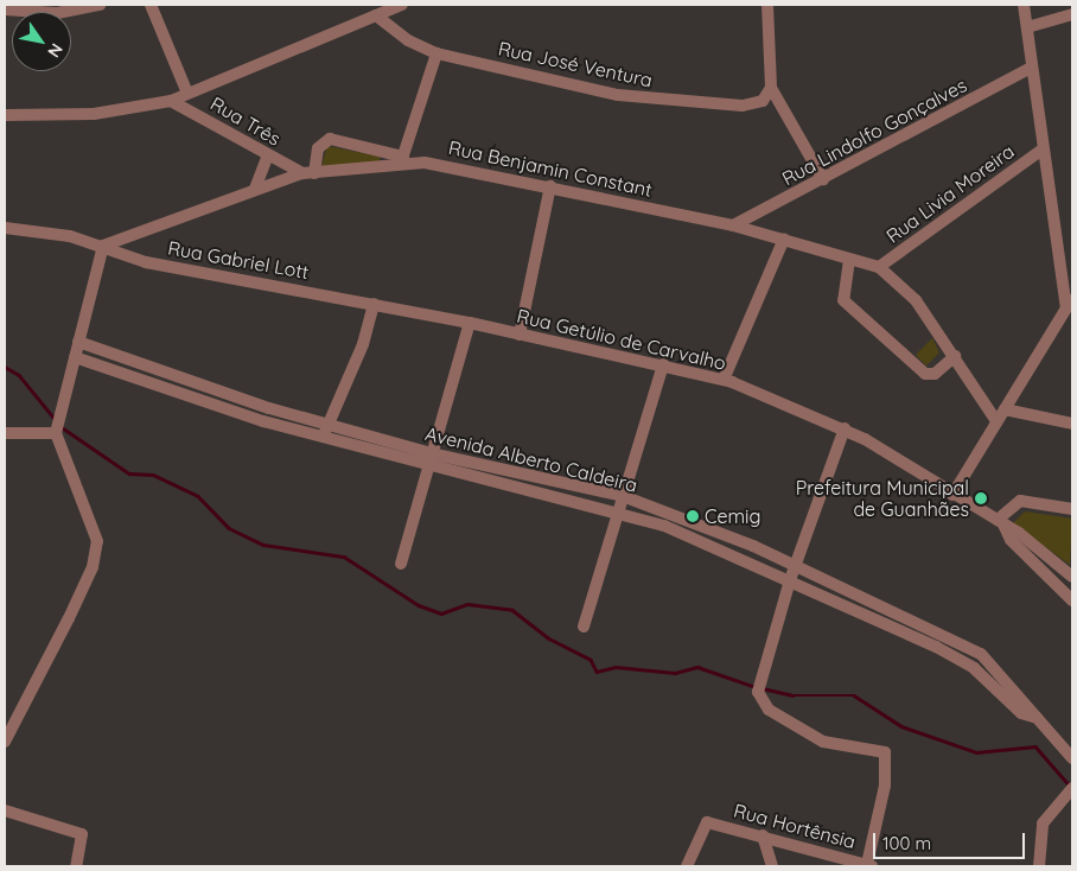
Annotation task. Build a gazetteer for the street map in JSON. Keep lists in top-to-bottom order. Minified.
{"streets":{"street":["Rua José Ventura","Rua Três","Rua Lindolfo Gonçalves","Rua Benjamin Constant","Rua Livia Moreira","Rua Gabriel Lott","Rua Getúlio de Carvalho","Avenida Alberto Caldeira","Rua Hortênsia"]},"crossings":[["Rua Três","Rua Benjamin Constant"],["Rua Lindolfo Gonçalves","Rua Benjamin Constant"],["Rua Benjamin Constant","Rua Livia Moreira"],["Rua Benjamin Constant","Rua Gabriel Lott"],["Rua Gabriel Lott","Rua Getúlio de Carvalho"]],"places":["Prefeitura Municipal de Guanhães","Cemig"],"scale_bar":"100 m","north":"bottom right"}
